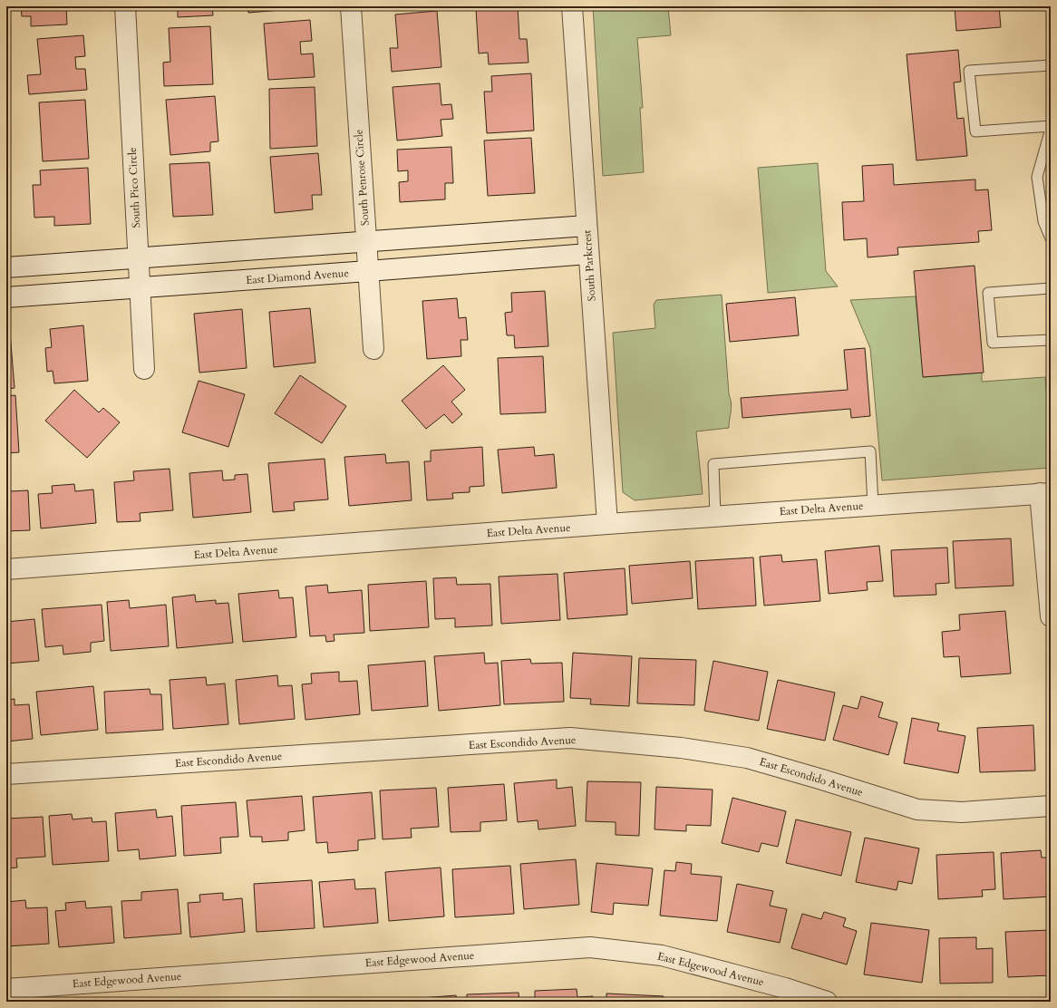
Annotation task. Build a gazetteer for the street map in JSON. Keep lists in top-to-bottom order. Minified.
{"streets":{"street":["South Penrose Circle","South Pico Circle","South Parkcrest","East Diamond Avenue","East Delta Avenue","East Escondido Avenue","East Edgewood Avenue"]},"crossings":[["South Penrose Circle","East Diamond Avenue"],["South Pico Circle","East Diamond Avenue"],["South Parkcrest","East Diamond Avenue"],["South Parkcrest","East Delta Avenue"]]}
